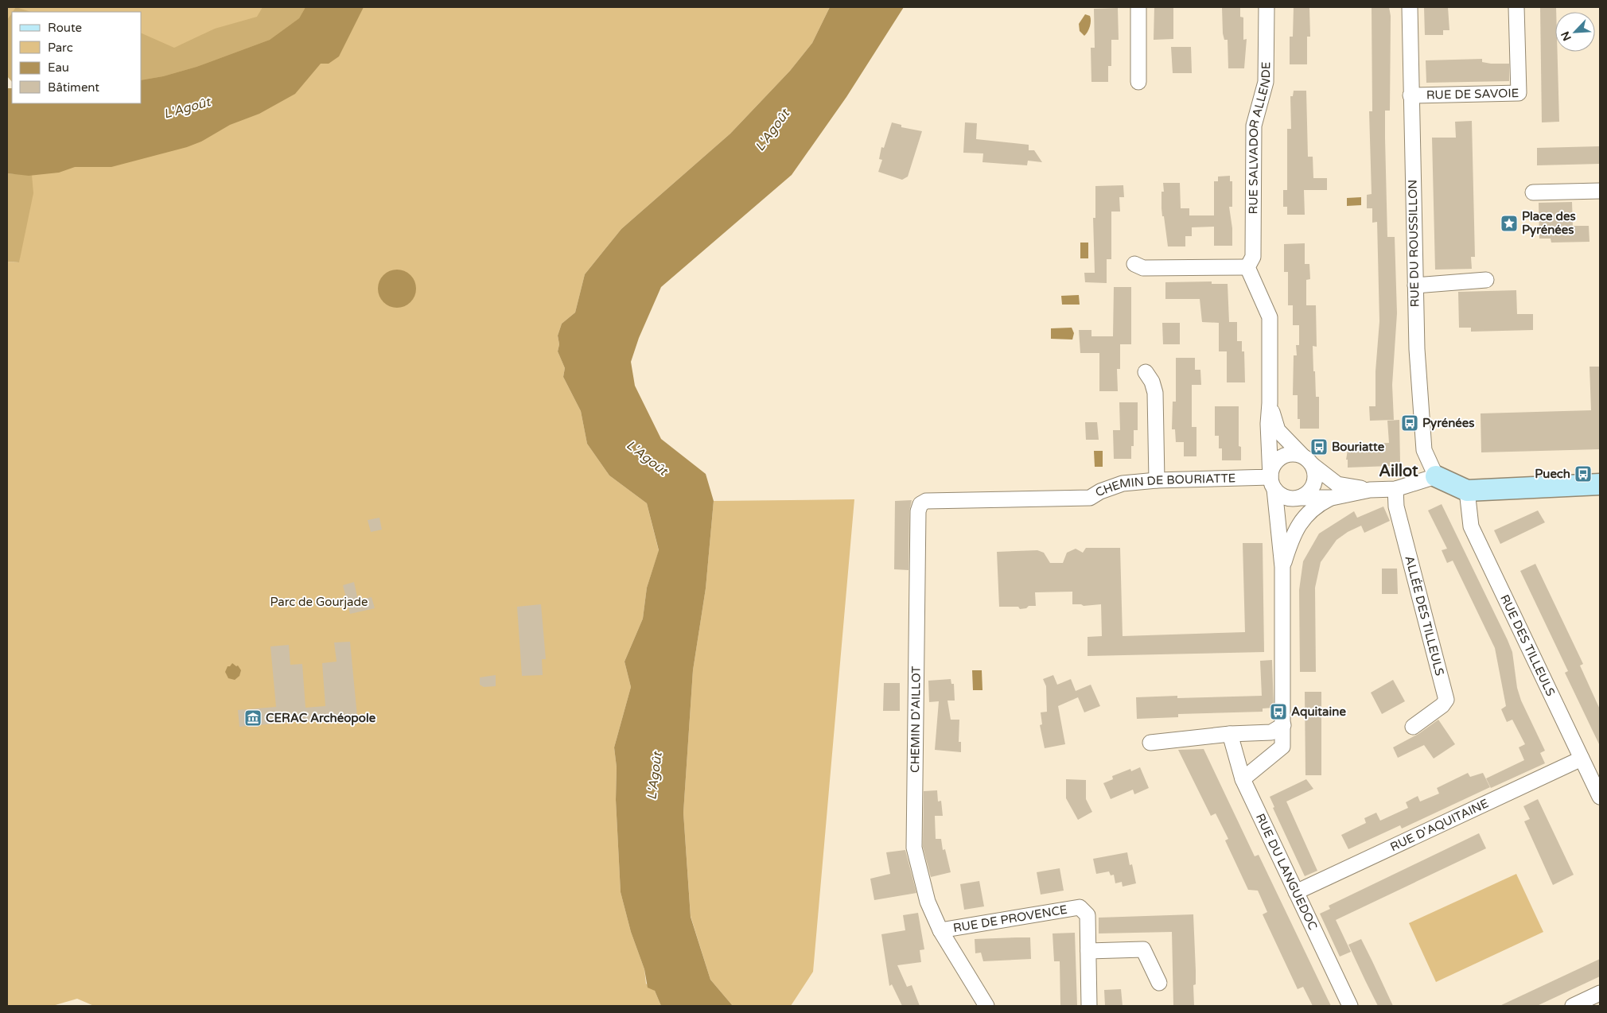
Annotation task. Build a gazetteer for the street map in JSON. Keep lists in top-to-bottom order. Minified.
{"streets":{"street":["RUE DE SAVOIE","RUE SALVADOR ALLENDE","RUE DU ROUSSILLON","CHEMIN DE BOURIATTE","ALLÉE DES TILLEULS","RUE DES TILLEULS","CHEMIN D'AILLOT","RUE D'AQUITAINE","RUE DU LANGUEDOC","RUE DE PROVENCE"]},"crossings":[["RUE DE SAVOIE","RUE DU ROUSSILLON"],["CHEMIN DE BOURIATTE","CHEMIN D'AILLOT"],["RUE DES TILLEULS","RUE D'AQUITAINE"],["CHEMIN D'AILLOT","RUE DE PROVENCE"],["RUE D'AQUITAINE","RUE DU LANGUEDOC"]],"districts":["Aillot"],"water":["L'Agoût"],"parks":["Parc de Gourjade"],"places":{"place":["Place des Pyrénées"],"bus stop":["Pyrénées","Bouriatte","Puech","Aquitaine"],"museum":["CERAC Archéopole"]},"legend":["Route","Parc","Eau","Bâtiment"],"north":"bottom left"}
